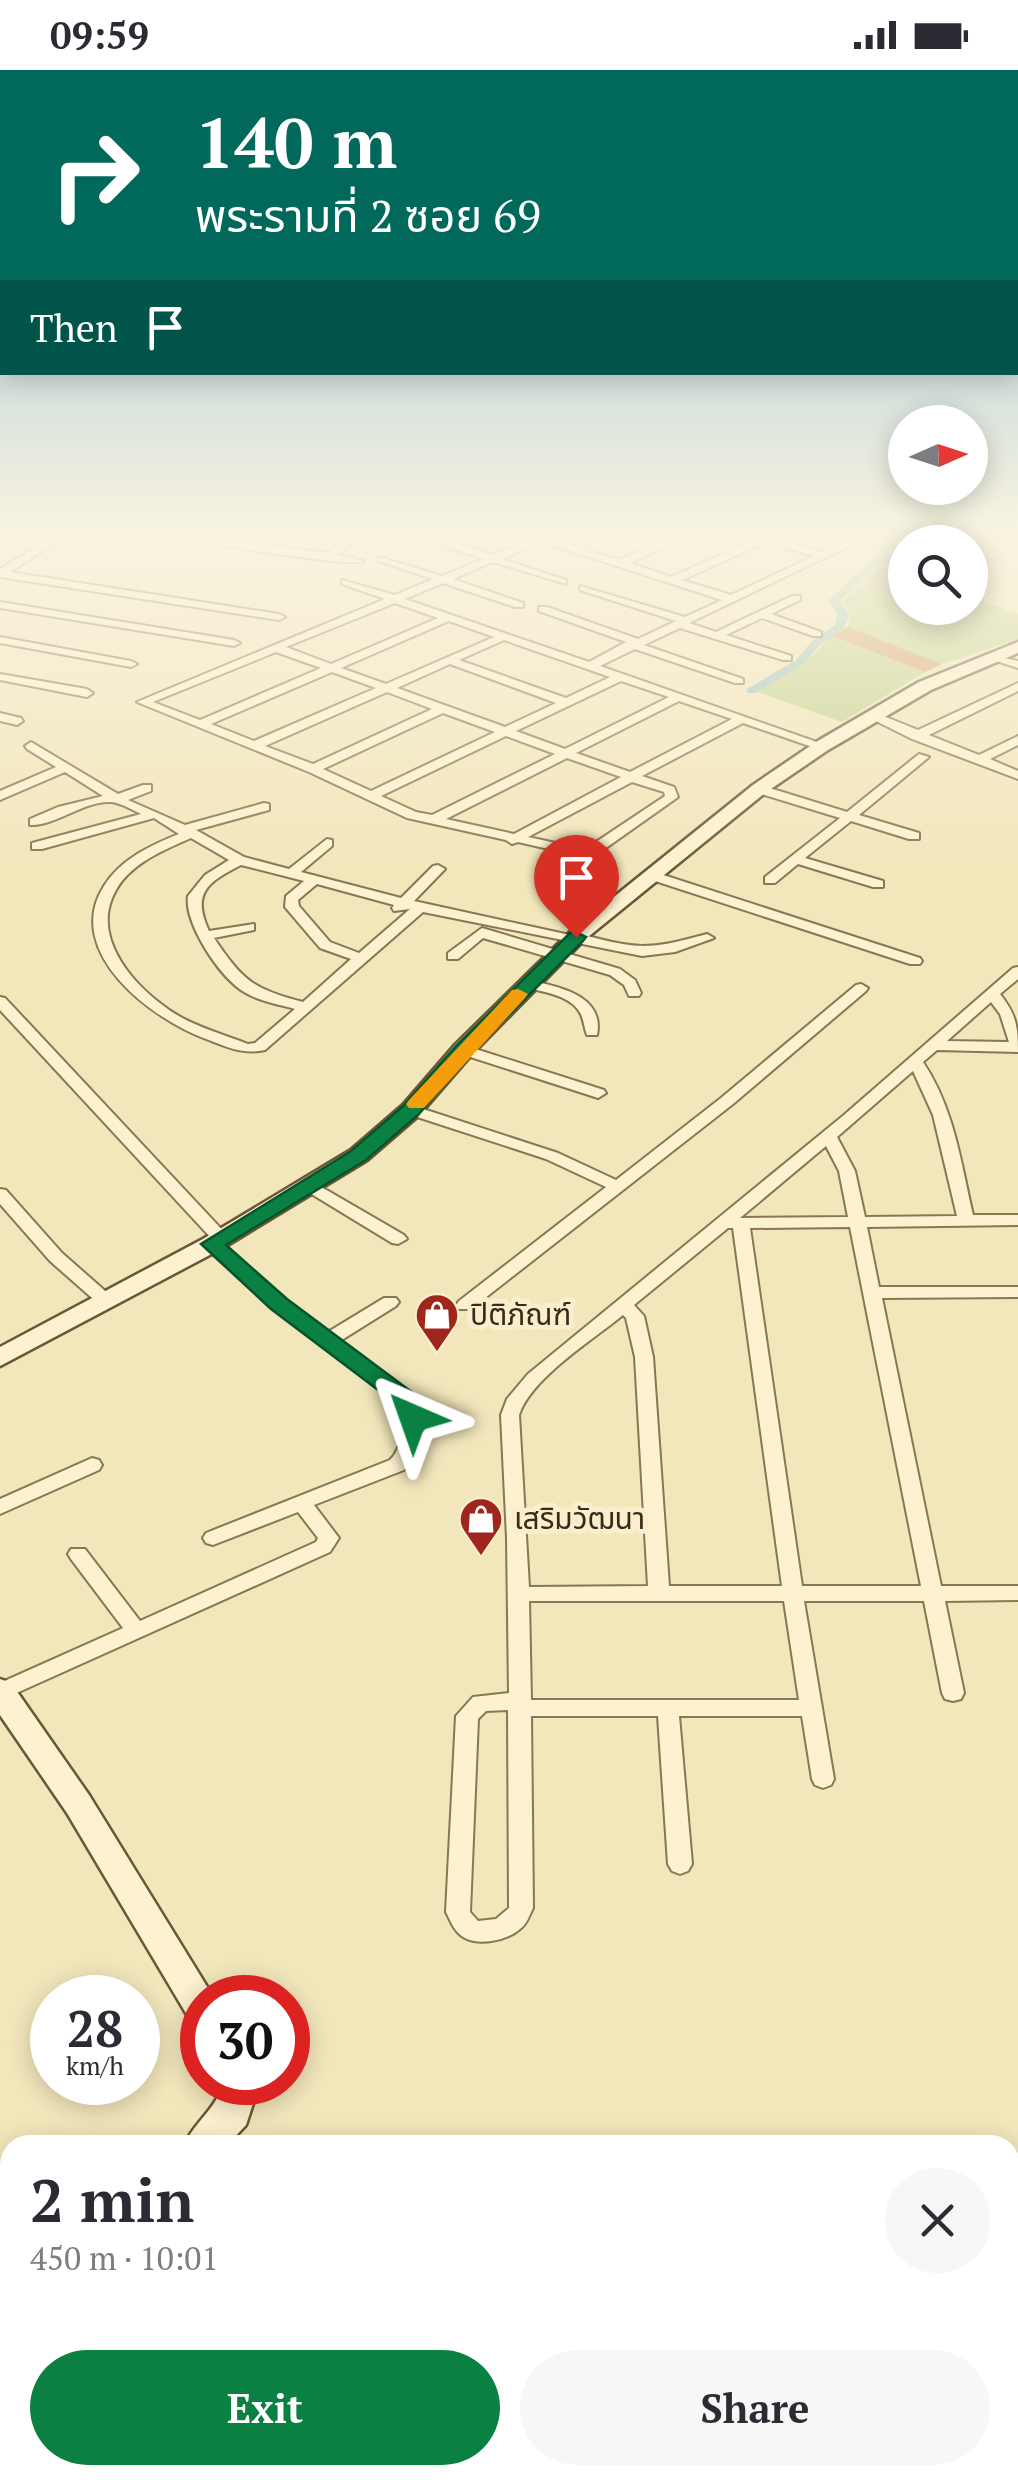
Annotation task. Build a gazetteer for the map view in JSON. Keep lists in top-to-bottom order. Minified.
{"places":{"shop":["ปิติภัณฑ์","เสริมวัฒนา"]},"north":"right","page":{"status":"09:59","turn":["140 m","พระรามที่ 2 ซอย 69"],"then":"Then","speed":"28 km/h","limit":"30","heading":["2 min","450 m · 10:01"],"buttons":["Exit","Share"]}}
